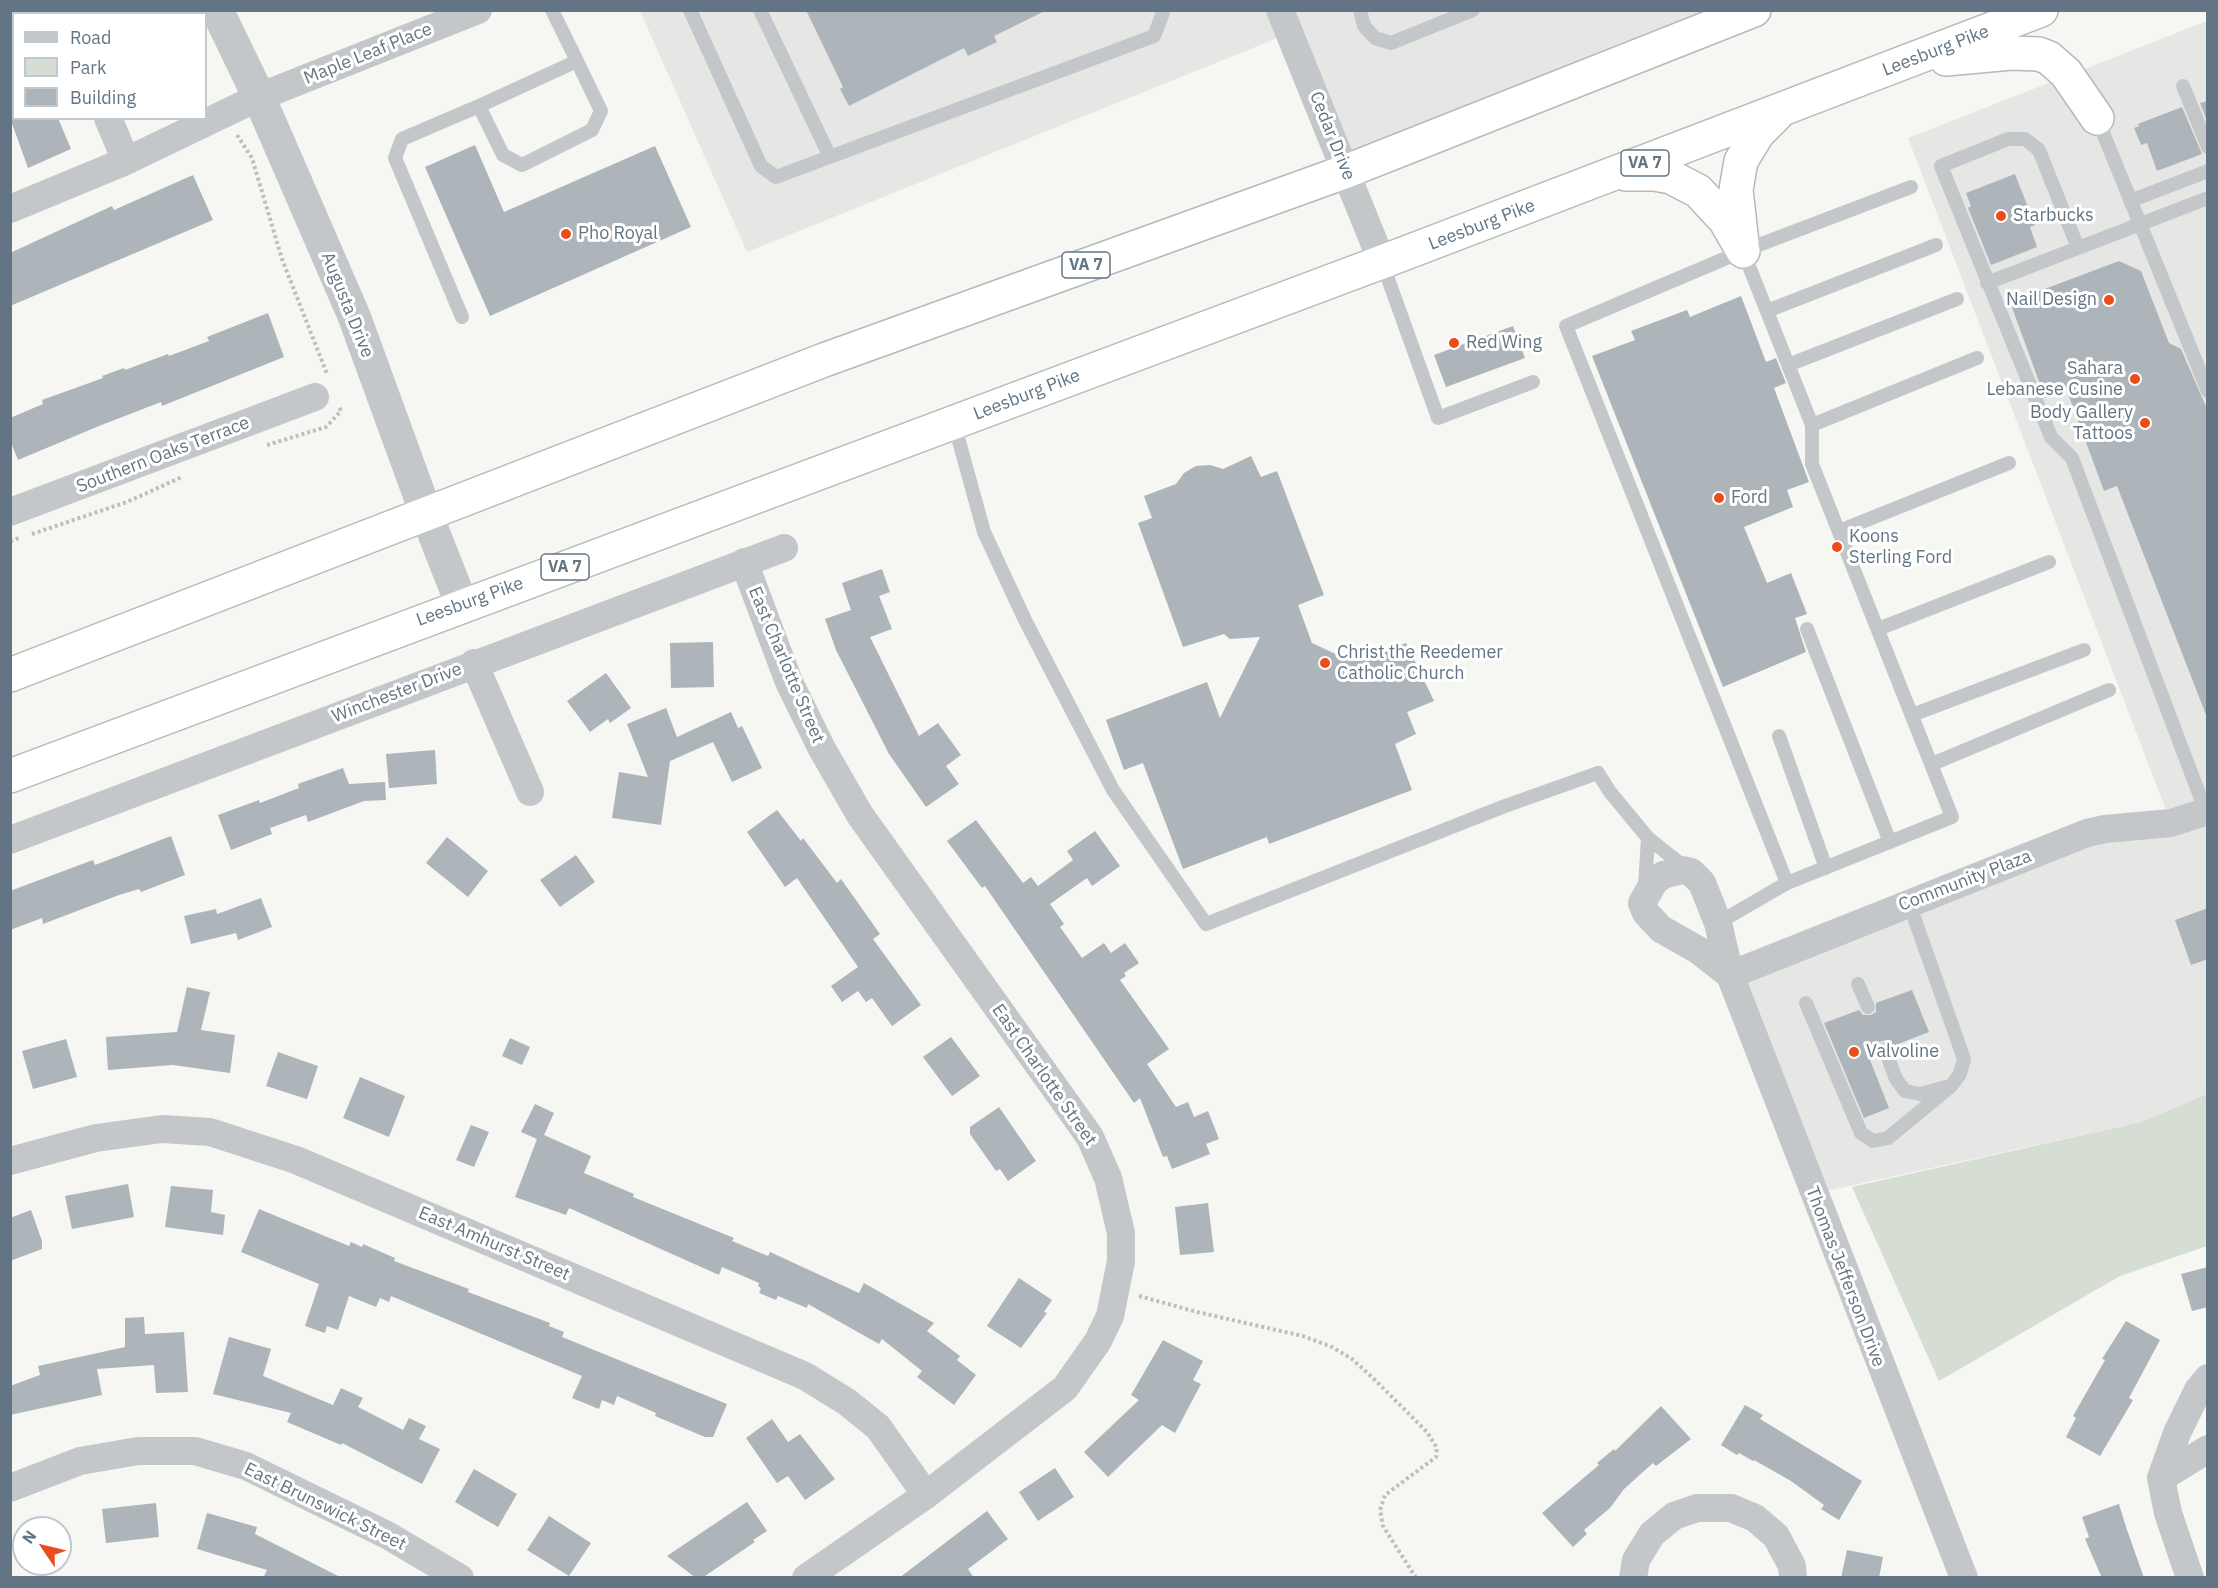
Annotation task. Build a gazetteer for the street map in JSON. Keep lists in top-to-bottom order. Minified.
{"streets":{"highway":["Leesburg Pike","VA 7"],"street":["Maple Leaf Place","Cedar Drive","Augusta Drive","Southern Oaks Terrace","East Charlotte Street","Winchester Drive","Community Plaza","East Amhurst Street","Thomas Jefferson Drive","East Brunswick Street"]},"crossings":[["Leesburg Pike","Cedar Drive"],["Leesburg Pike","Augusta Drive"],["Maple Leaf Place","Augusta Drive"],["Cedar Drive","VA 7"],["VA 7","Augusta Drive"],["East Charlotte Street","Winchester Drive"],["East Charlotte Street","East Amhurst Street"],["Community Plaza","Thomas Jefferson Drive"]],"places":["Starbucks","Pho Royal","Nail Design","Red Wing","Sahara Lebanese Cusine","Body Gallery Tattoos","Ford","Koons Sterling Ford","Christ the Reedemer Catholic Church","Valvoline"],"legend":["Road","Park","Building"],"north":"top left"}
